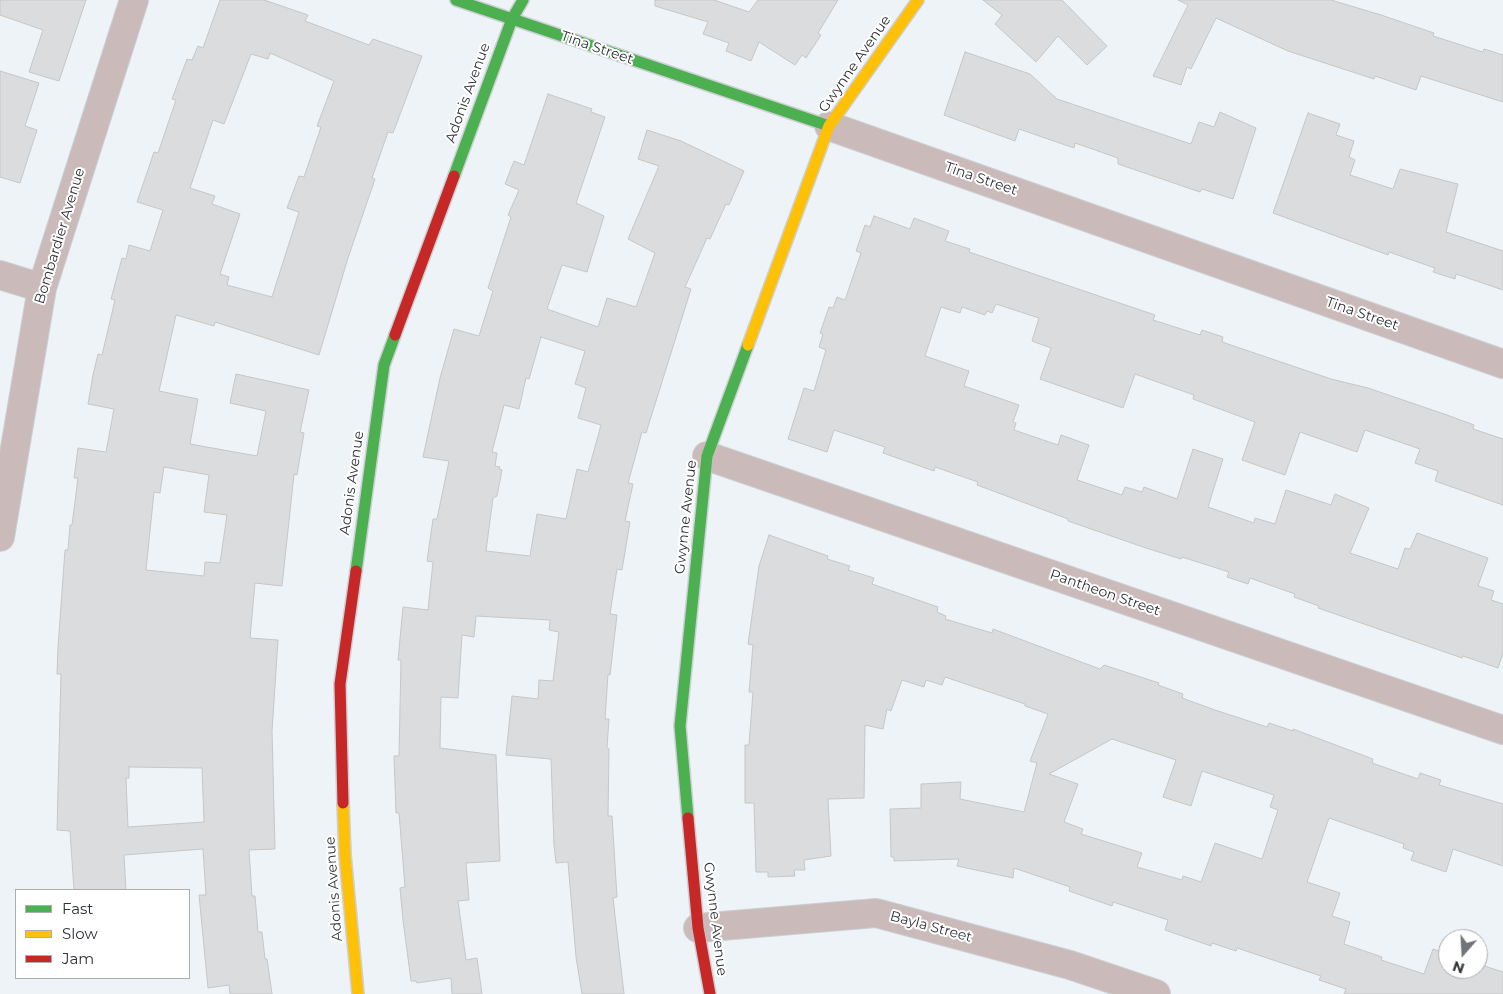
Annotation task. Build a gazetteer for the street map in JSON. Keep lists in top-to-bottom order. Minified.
{"streets":{"street":["Tina Street","Gwynne Avenue","Adonis Avenue","Bombardier Avenue","Pantheon Street","Bayla Street"]},"crossings":[["Tina Street","Gwynne Avenue"],["Tina Street","Adonis Avenue"],["Gwynne Avenue","Pantheon Street"],["Gwynne Avenue","Bayla Street"]],"legend":["Fast","Slow","Jam"],"north":"bottom"}
